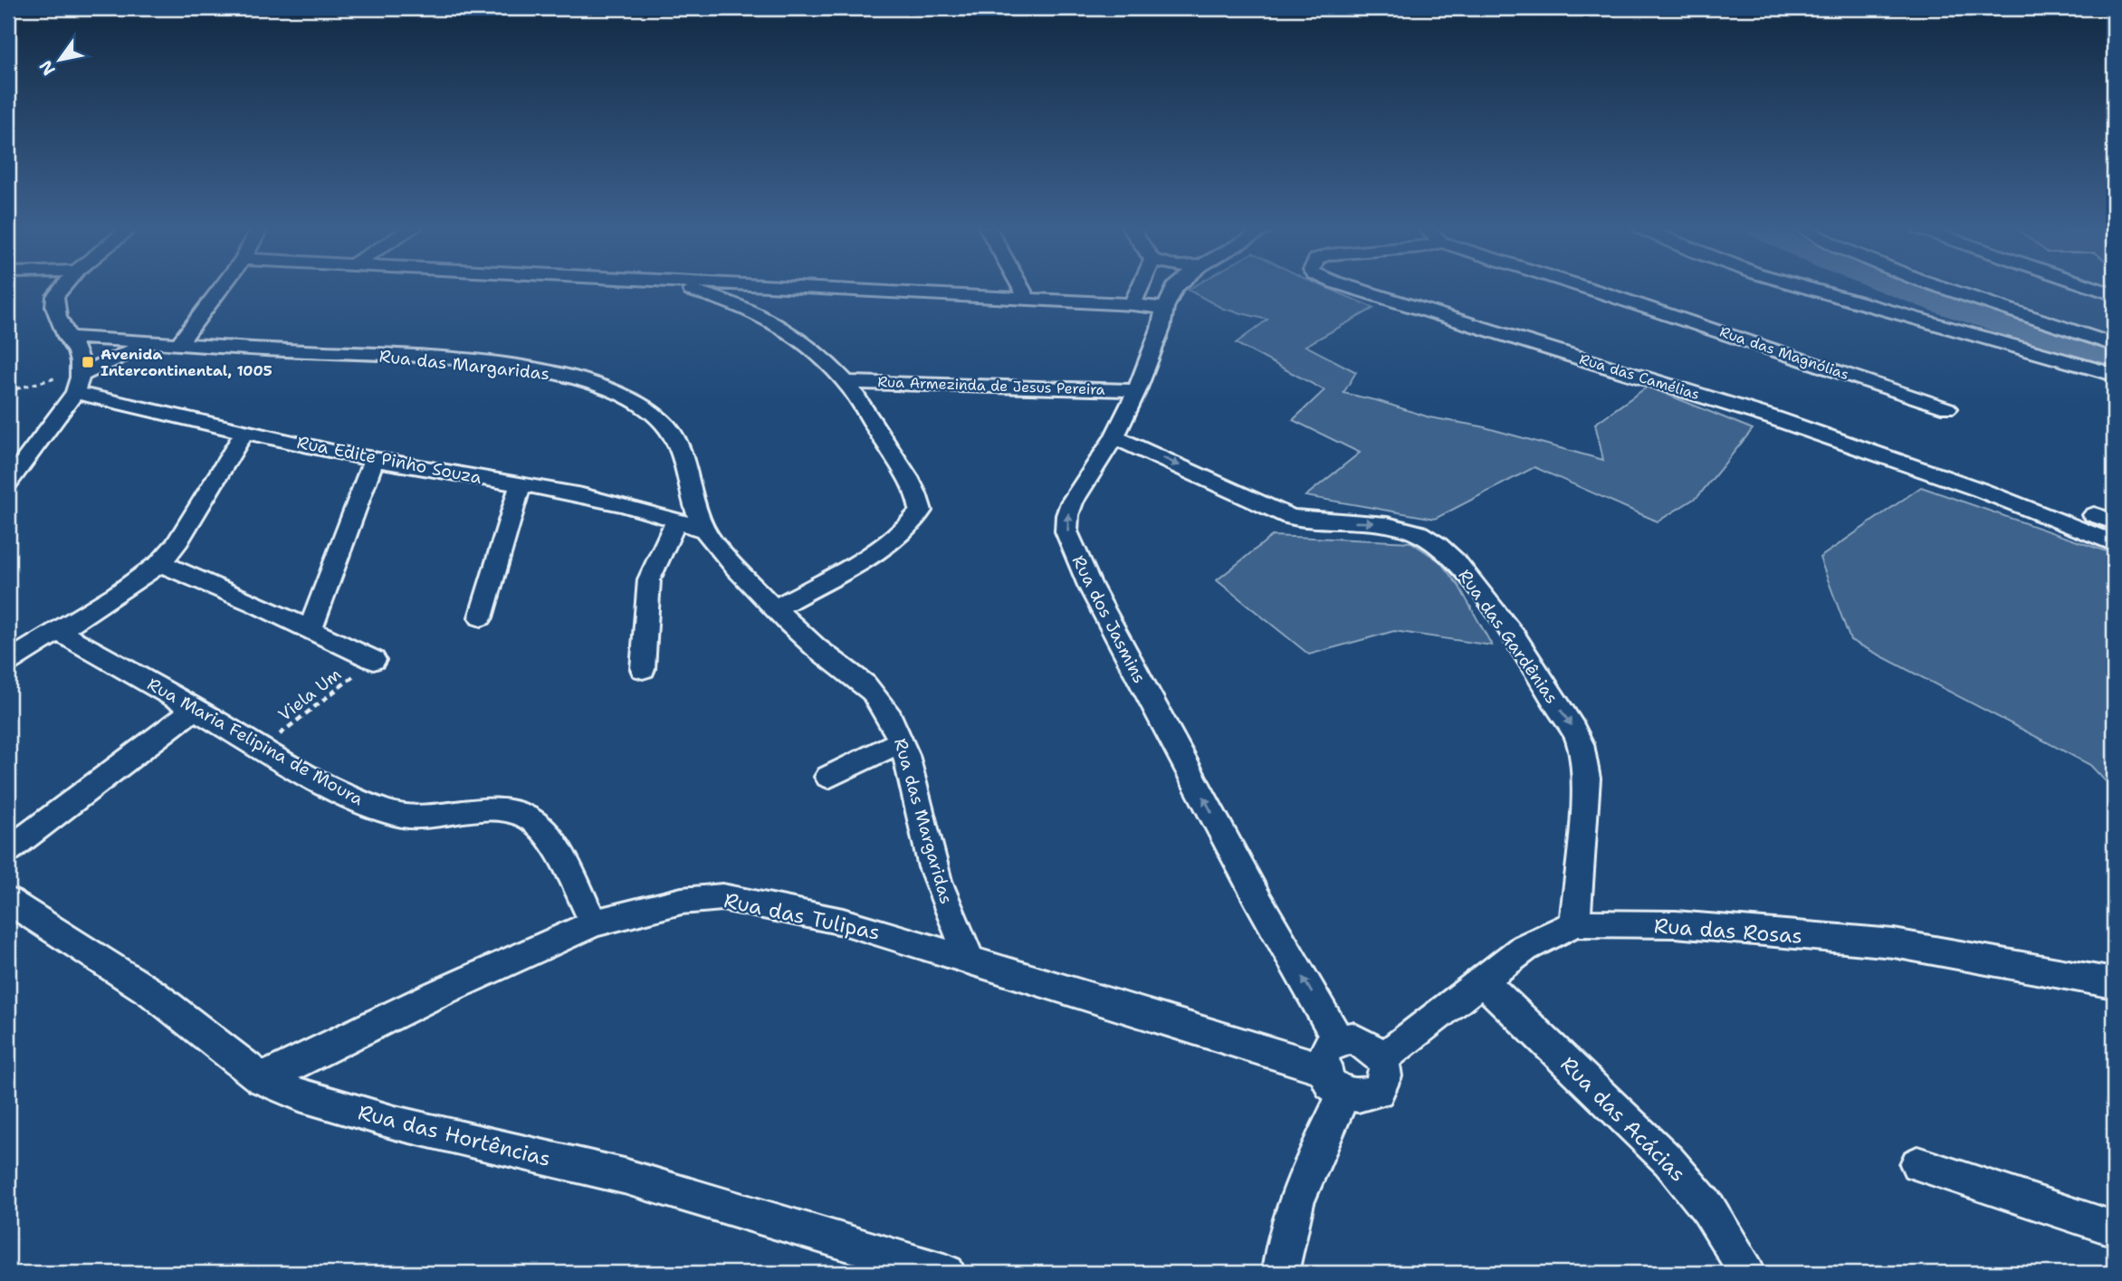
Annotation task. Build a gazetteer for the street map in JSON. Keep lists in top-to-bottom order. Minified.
{"streets":{"street":["Rua das Magnólias","Rua das Margaridas","Rua das Camélias","Rua Armezinda de Jesus Pereira","Rua Edite Pinho Souza","Rua dos Jasmins","Rua das Gardênias","Rua Maria Felipina de Moura","Rua das Tulipas","Rua das Rosas","Rua das Acácias","Rua das Hortências"],"path":["Viela Um"]},"crossings":[["Rua das Margaridas","Rua Edite Pinho Souza"],["Rua das Margaridas","Rua das Tulipas"],["Rua Armezinda de Jesus Pereira","Rua dos Jasmins"],["Rua dos Jasmins","Rua das Gardênias"],["Rua dos Jasmins","Rua das Tulipas"],["Rua dos Jasmins","Rua das Rosas"],["Rua das Gardênias","Rua das Rosas"],["Viela Um","Rua Maria Felipina de Moura"],["Rua Maria Felipina de Moura","Rua das Tulipas"],["Rua das Tulipas","Rua das Rosas"],["Rua das Tulipas","Rua das Hortências"],["Rua das Rosas","Rua das Acácias"]],"one_way":["Rua dos Jasmins","Rua das Gardênias"],"places":{"transit":["Avenida Intercontinental, 1005"]},"north":"bottom left"}
